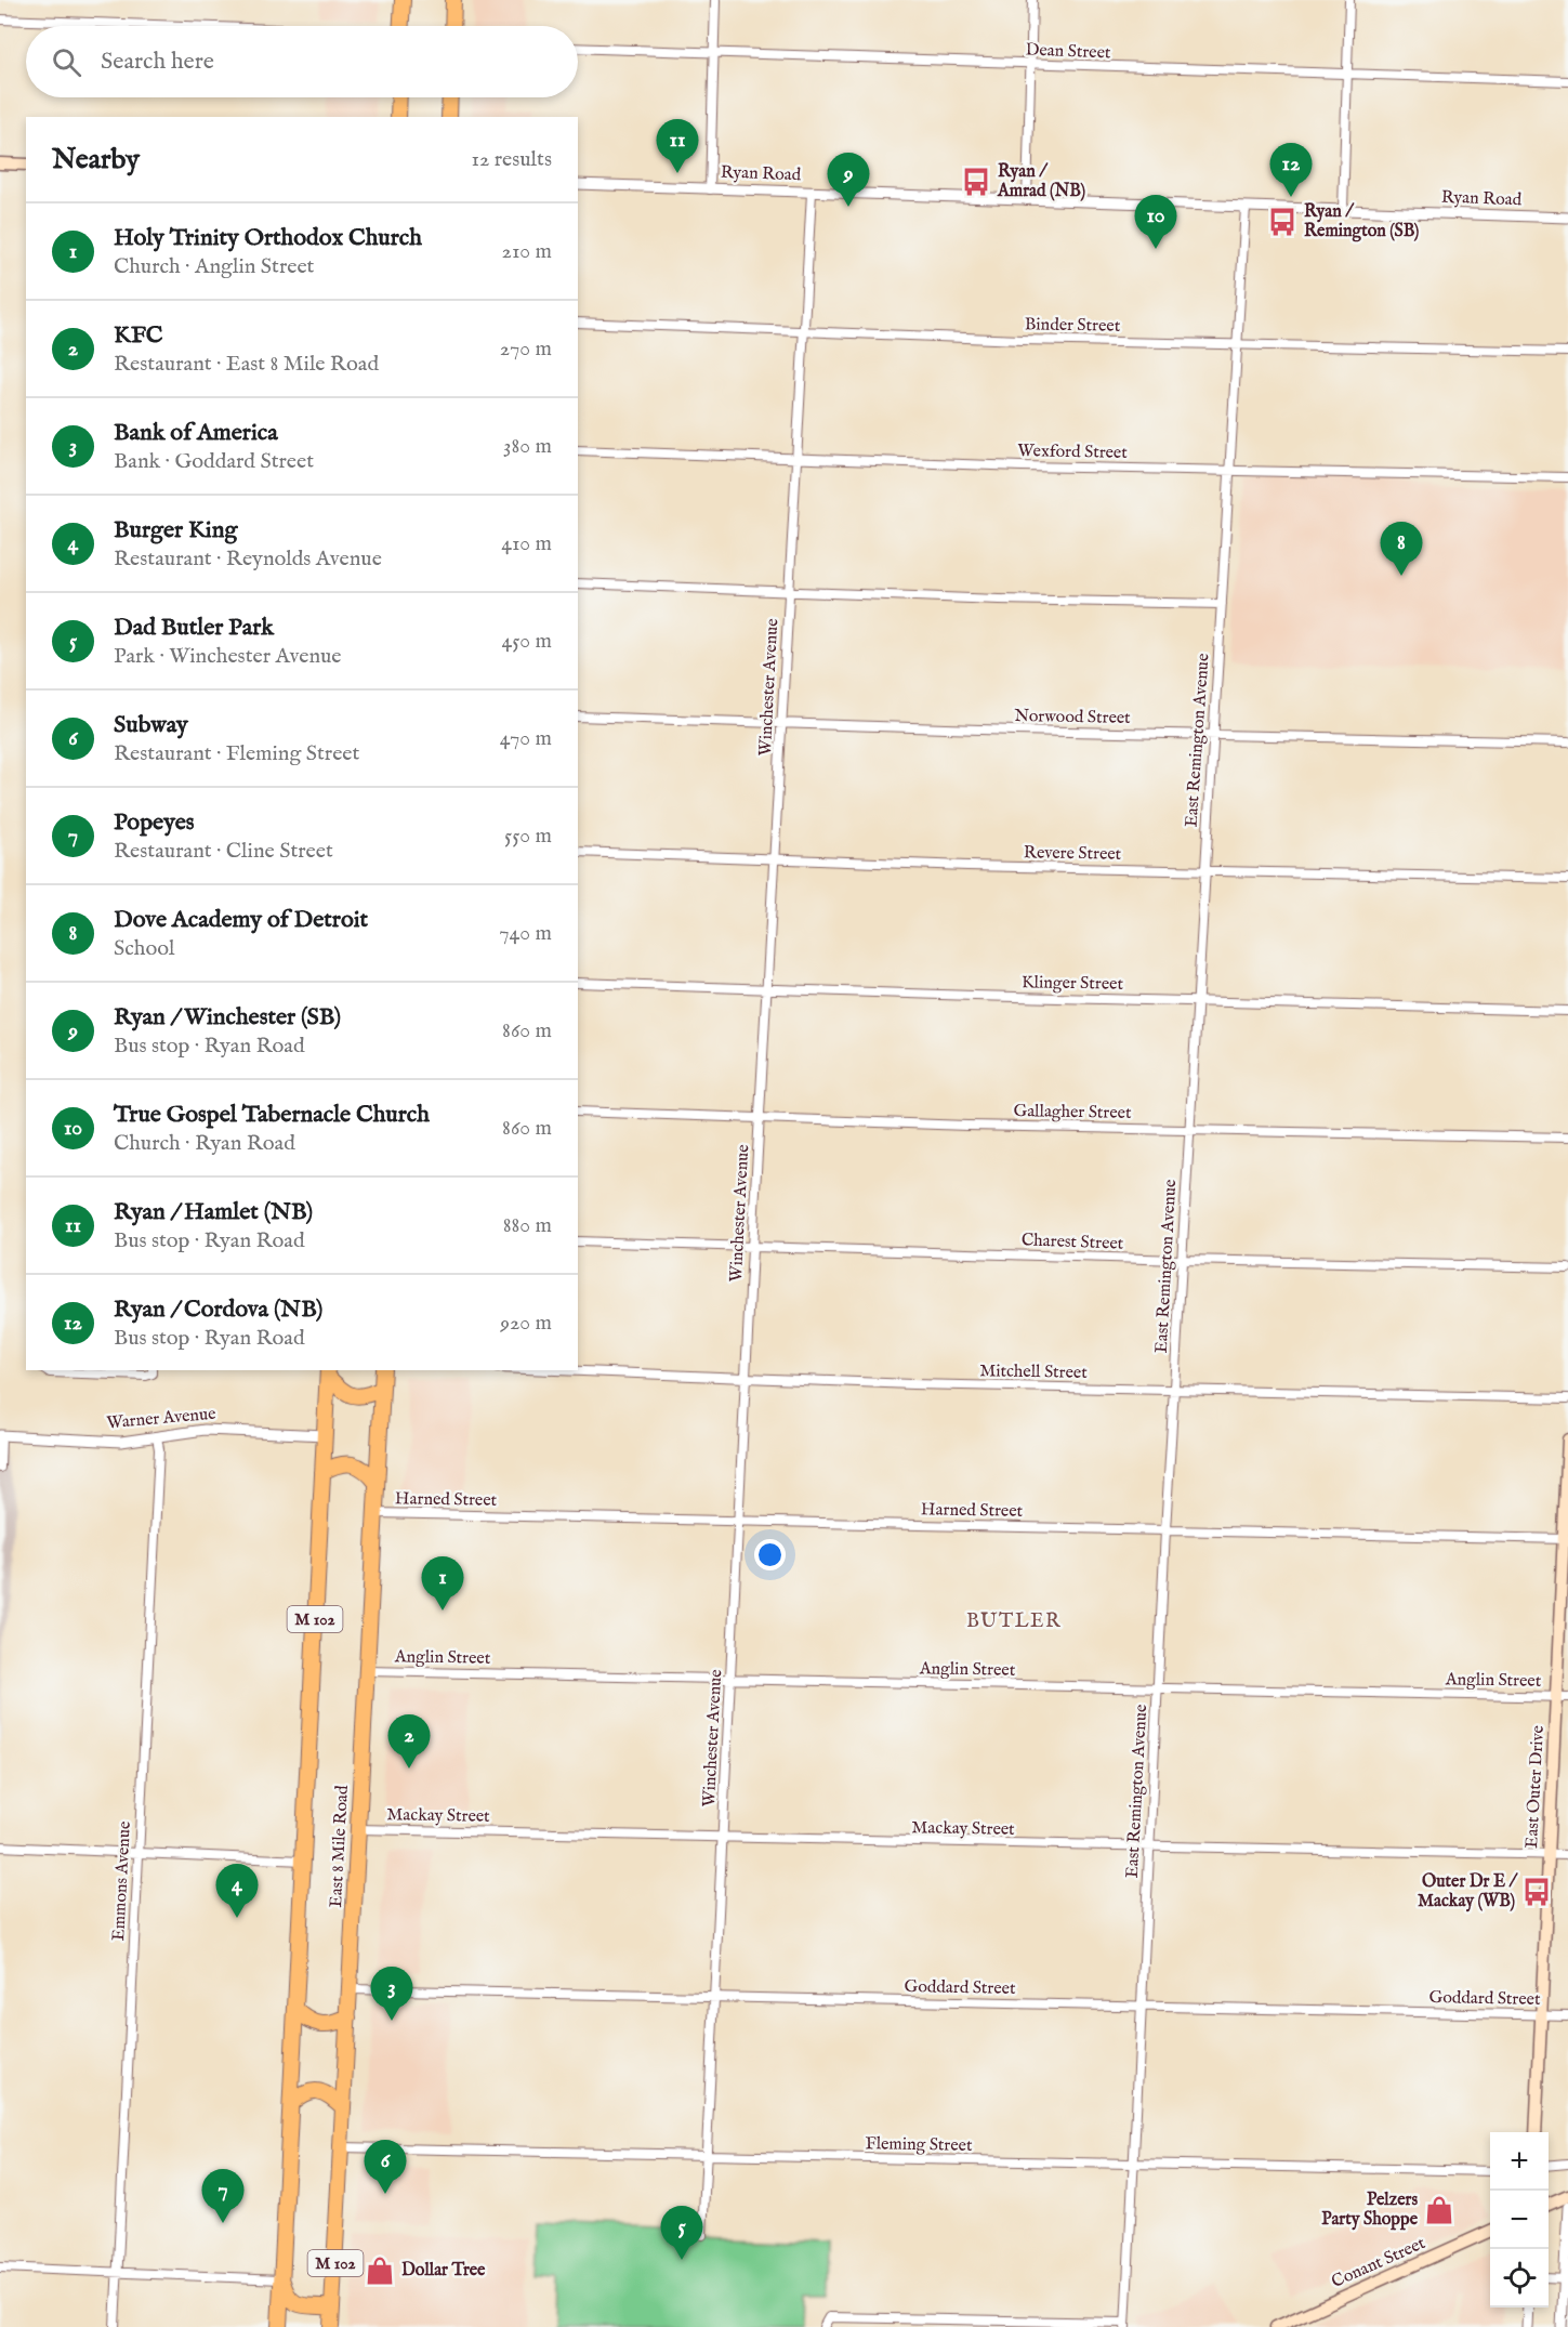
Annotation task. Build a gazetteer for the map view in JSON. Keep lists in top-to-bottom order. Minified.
{"streets":{"highway":["M 102","East 8 Mile Road"],"main road":["East Outer Drive","Conant Street"],"street":["Dean Street","Ryan Road","Binder Street","Wexford Street","Winchester Avenue","Norwood Street","East Remington Avenue","Revere Street","Klinger Street","Gallagher Street","Charest Street","Mitchell Street","Warner Avenue","Harned Street","Anglin Street","Mackay Street","Emmons Avenue","Goddard Street","Fleming Street"]},"crossings":[["Ryan Road","Winchester Avenue"],["Ryan Road","East Remington Avenue"],["Binder Street","Winchester Avenue"],["Binder Street","East Remington Avenue"],["Wexford Street","Winchester Avenue"],["Wexford Street","East Remington Avenue"],["Winchester Avenue","Norwood Street"],["Winchester Avenue","Revere Street"],["Winchester Avenue","Klinger Street"],["Winchester Avenue","Gallagher Street"],["Winchester Avenue","Charest Street"],["Winchester Avenue","Mitchell Street"],["Winchester Avenue","Harned Street"],["Winchester Avenue","Anglin Street"],["Winchester Avenue","Mackay Street"],["Winchester Avenue","Goddard Street"],["Winchester Avenue","Fleming Street"],["Norwood Street","East Remington Avenue"],["East Remington Avenue","Revere Street"],["East Remington Avenue","Klinger Street"],["East Remington Avenue","Gallagher Street"],["East Remington Avenue","Charest Street"],["East Remington Avenue","Mitchell Street"],["East Remington Avenue","Harned Street"],["East Remington Avenue","Anglin Street"],["East Remington Avenue","Mackay Street"],["East Remington Avenue","Goddard Street"],["East Remington Avenue","Fleming Street"],["Warner Avenue","East 8 Mile Road"],["Warner Avenue","Emmons Avenue"],["Harned Street","East Outer Drive"],["Harned Street","East 8 Mile Road"],["Anglin Street","East Outer Drive"],["Anglin Street","East 8 Mile Road"],["East Outer Drive","Mackay Street"],["East Outer Drive","Goddard Street"],["Mackay Street","East 8 Mile Road"],["East 8 Mile Road","Goddard Street"],["East 8 Mile Road","Fleming Street"]],"districts":["BUTLER"],"places":{"bus stop":["Ryan / Amrad (NB)","Ryan / Remington (SB)","Outer Dr E / Mackay (WB)"],"shop":["Pelzers Party Shoppe","Dollar Tree"]},"page":{"search":"Search here","heading":["Nearby","12 results"],"pins":["11","12","9","10","8","1","2","4","3","6","7","5"],"list":[{"mark":"1","name":"Holy Trinity Orthodox Church","note":"Church · Anglin Street","value":"210 m"},{"mark":"2","name":"KFC","note":"Restaurant · East 8 Mile Road","value":"270 m"},{"mark":"3","name":"Bank of America","note":"Bank · Goddard Street","value":"380 m"},{"mark":"4","name":"Burger King","note":"Restaurant · Reynolds Avenue","value":"410 m"},{"mark":"5","name":"Dad Butler Park","note":"Park · Winchester Avenue","value":"450 m"},{"mark":"6","name":"Subway","note":"Restaurant · Fleming Street","value":"470 m"},{"mark":"7","name":"Popeyes","note":"Restaurant · Cline Street","value":"550 m"},{"mark":"8","name":"Dove Academy of Detroit","note":"School","value":"740 m"},{"mark":"9","name":"Ryan / Winchester (SB)","note":"Bus stop · Ryan Road","value":"860 m"},{"mark":"10","name":"True Gospel Tabernacle Church","note":"Church · Ryan Road","value":"860 m"},{"mark":"11","name":"Ryan / Hamlet (NB)","note":"Bus stop · Ryan Road","value":"880 m"},{"mark":"12","name":"Ryan / Cordova (NB)","note":"Bus stop · Ryan Road","value":"920 m"}],"map_buttons":["+","−"]}}
